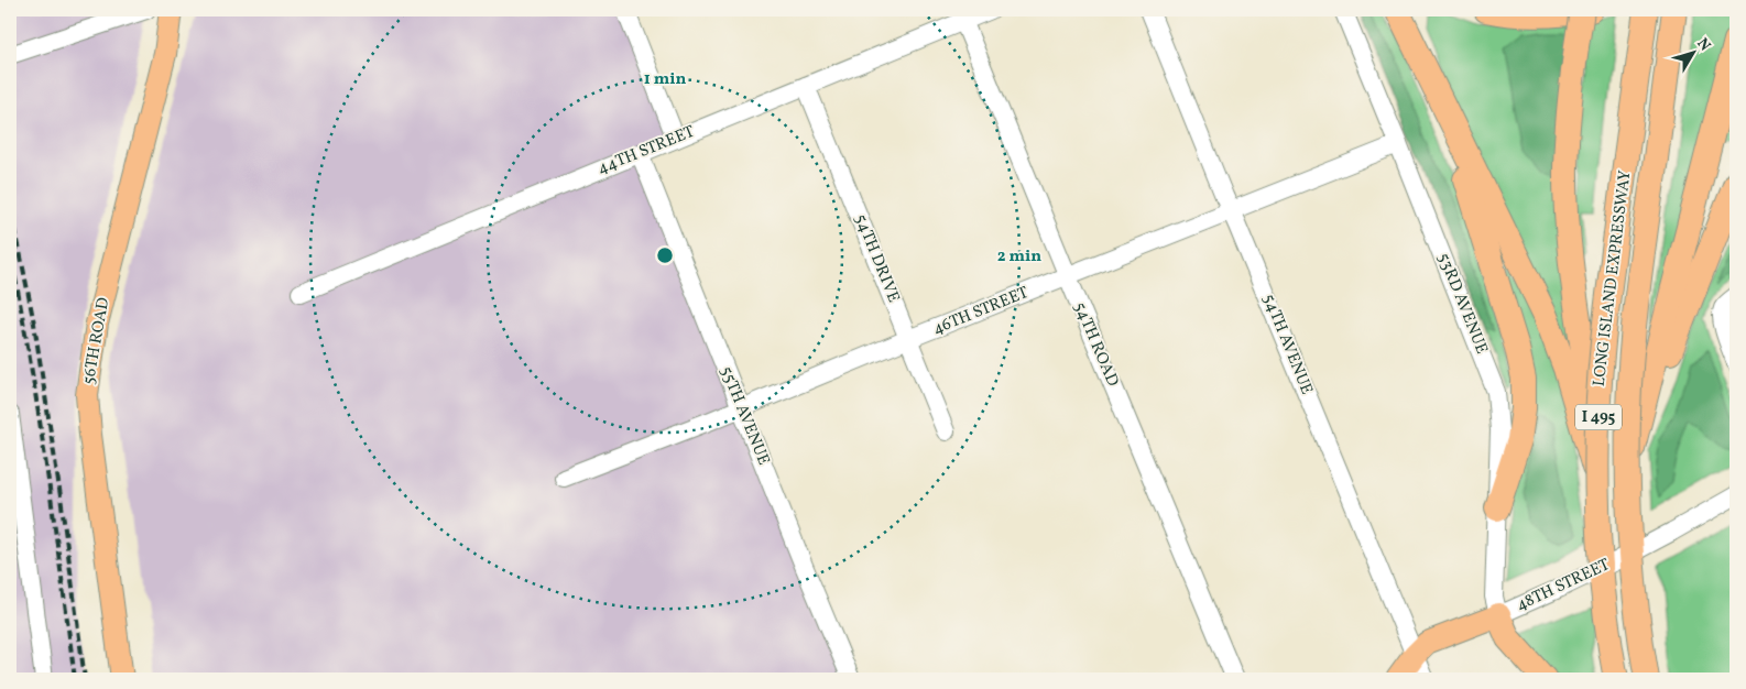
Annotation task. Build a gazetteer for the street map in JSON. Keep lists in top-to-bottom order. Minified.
{"streets":{"highway":["LONG ISLAND EXPRESSWAY","I 495"],"main road":["56TH ROAD","48TH STREET"],"street":["44TH STREET","54TH DRIVE","53RD AVENUE","46TH STREET","54TH ROAD","54TH AVENUE","55TH AVENUE"]},"crossings":[["44TH STREET","54TH DRIVE"],["44TH STREET","54TH ROAD"],["44TH STREET","55TH AVENUE"],["54TH DRIVE","46TH STREET"],["53RD AVENUE","46TH STREET"],["53RD AVENUE","48TH STREET"],["46TH STREET","54TH ROAD"],["46TH STREET","54TH AVENUE"],["46TH STREET","55TH AVENUE"],["54TH AVENUE","48TH STREET"]],"north":"top right","rings":["1 min","2 min"]}
